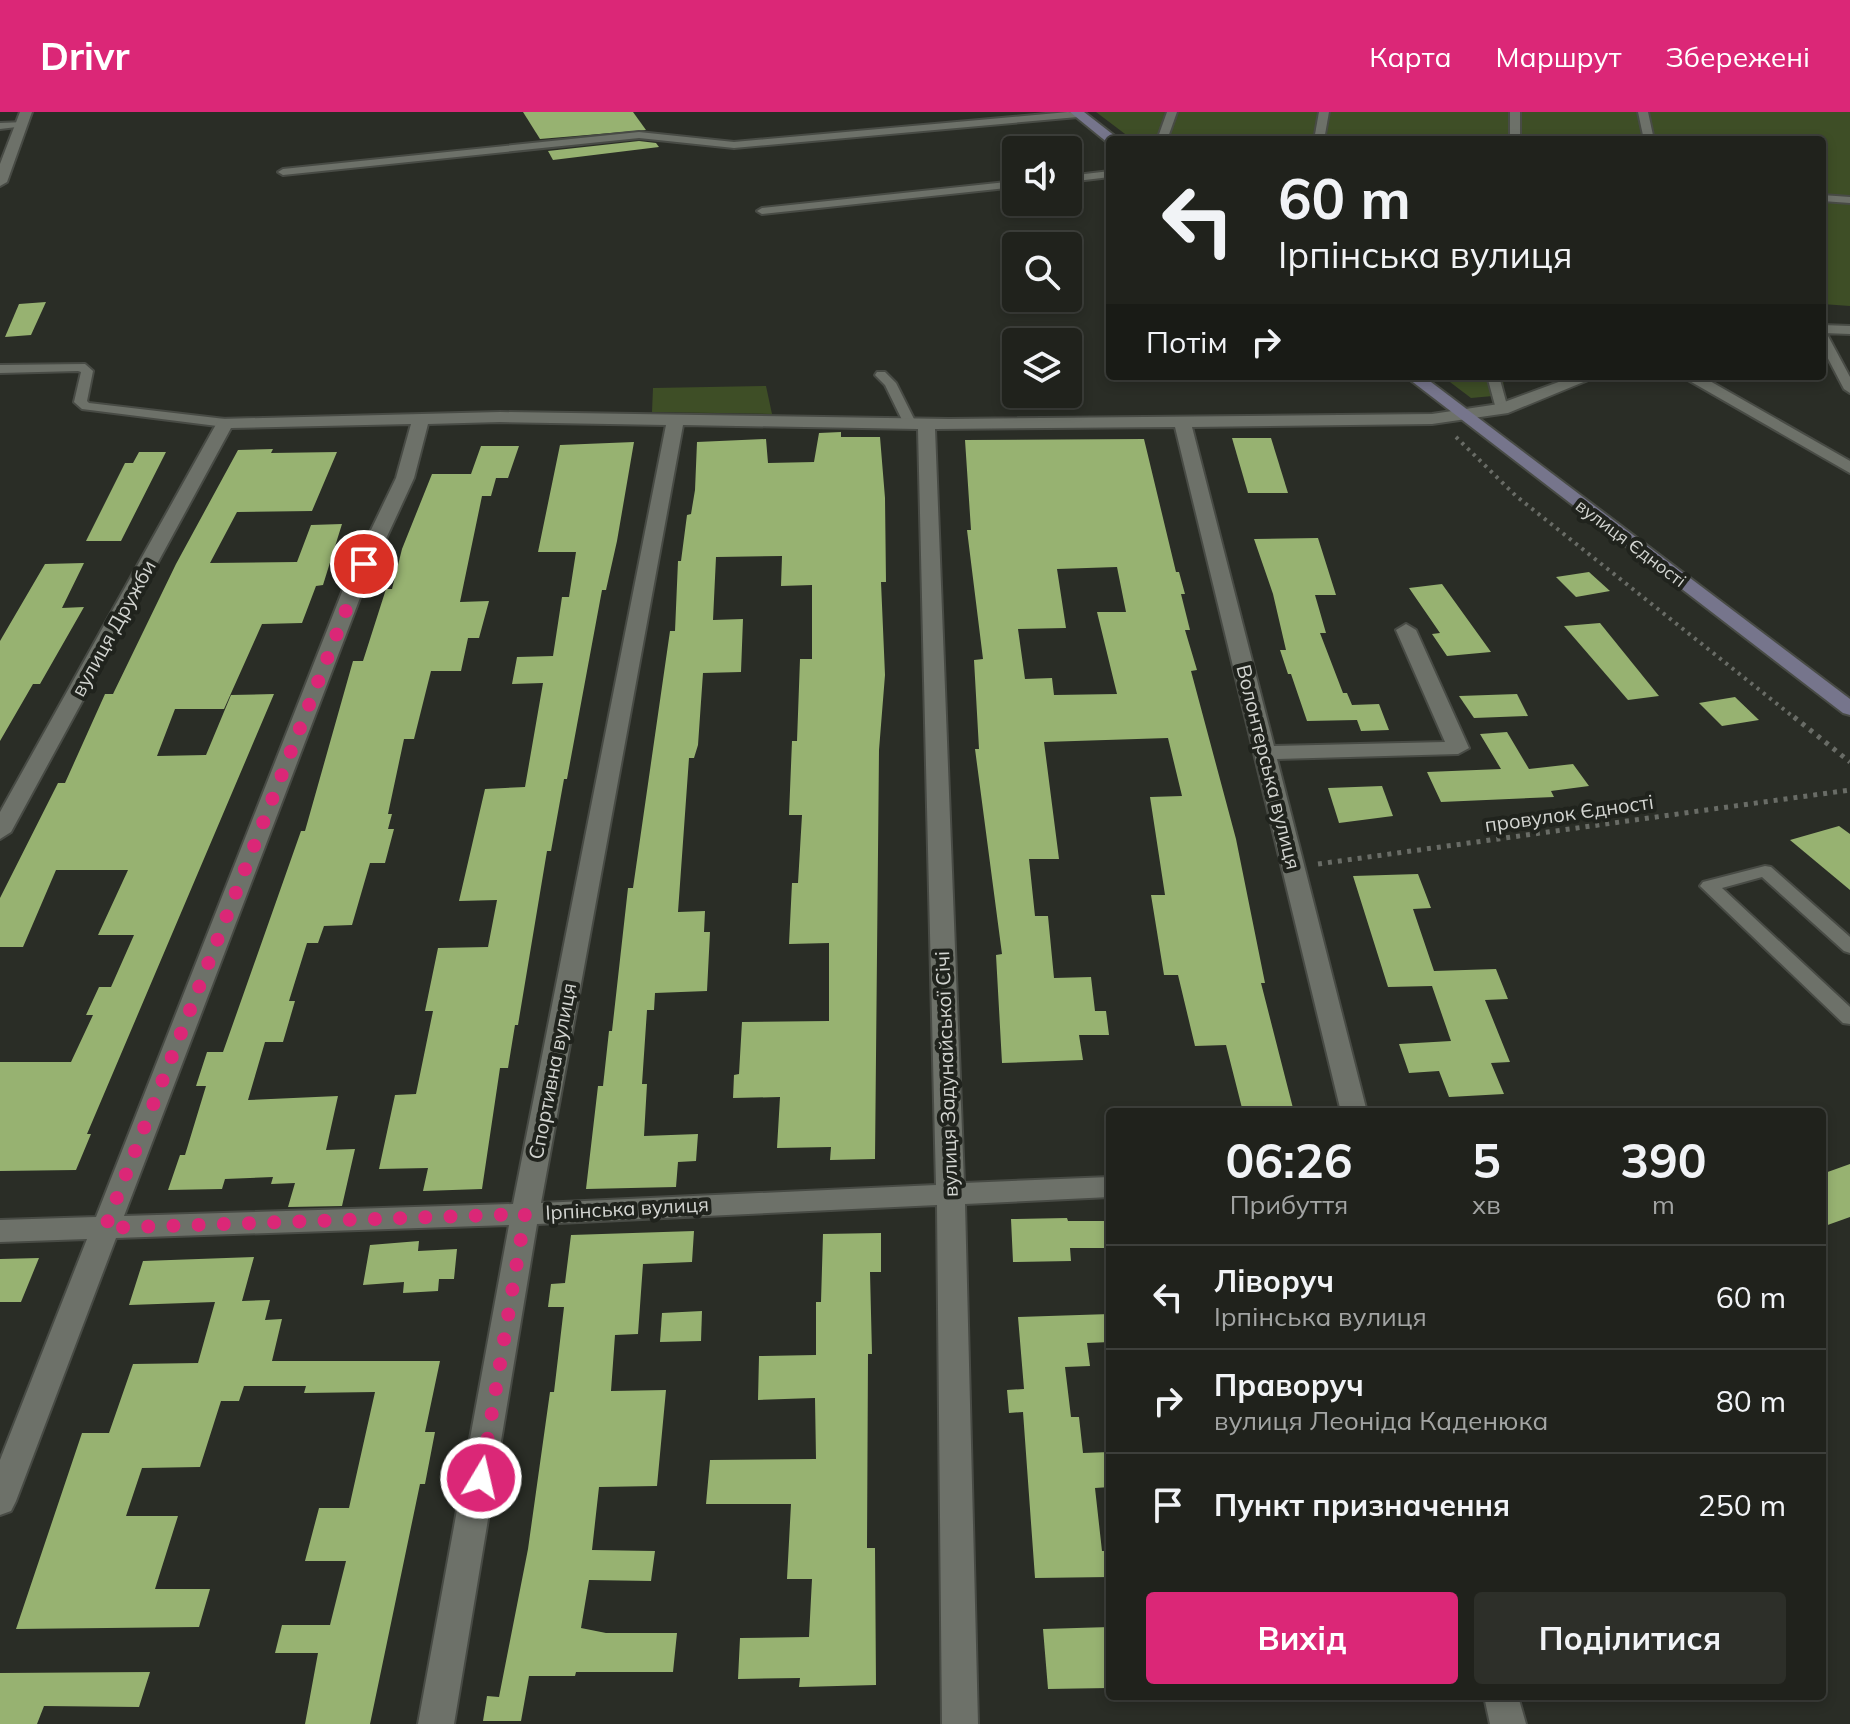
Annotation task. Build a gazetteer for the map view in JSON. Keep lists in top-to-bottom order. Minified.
{"streets":{"main road":["вулиця Єдності"],"street":["вулиця Дружби","Волонтерська вулиця","Спортивна вулиця","вулиця Задунайської Січі","Ірпінська вулиця"],"path":["провулок Єдності"]},"crossings":[["Волонтерська вулиця","провулок Єдності"],["Спортивна вулиця","Ірпінська вулиця"],["вулиця Задунайської Січі","Ірпінська вулиця"]],"page":{"header":"Drivr","nav":["Карта","Маршрут","Збережені"],"turn":["60 m","Ірпінська вулиця"],"then":"Потім","eta":["06:26","Прибуття","5","хв","390","m"],"list":[{"name":"Ліворуч","note":"Ірпінська вулиця","value":"60 m"},{"name":"Праворуч","note":"вулиця Леоніда Каденюка","value":"80 m"},{"name":"Пункт призначення","value":"250 m"}],"buttons":["Вихід","Поділитися"]}}
